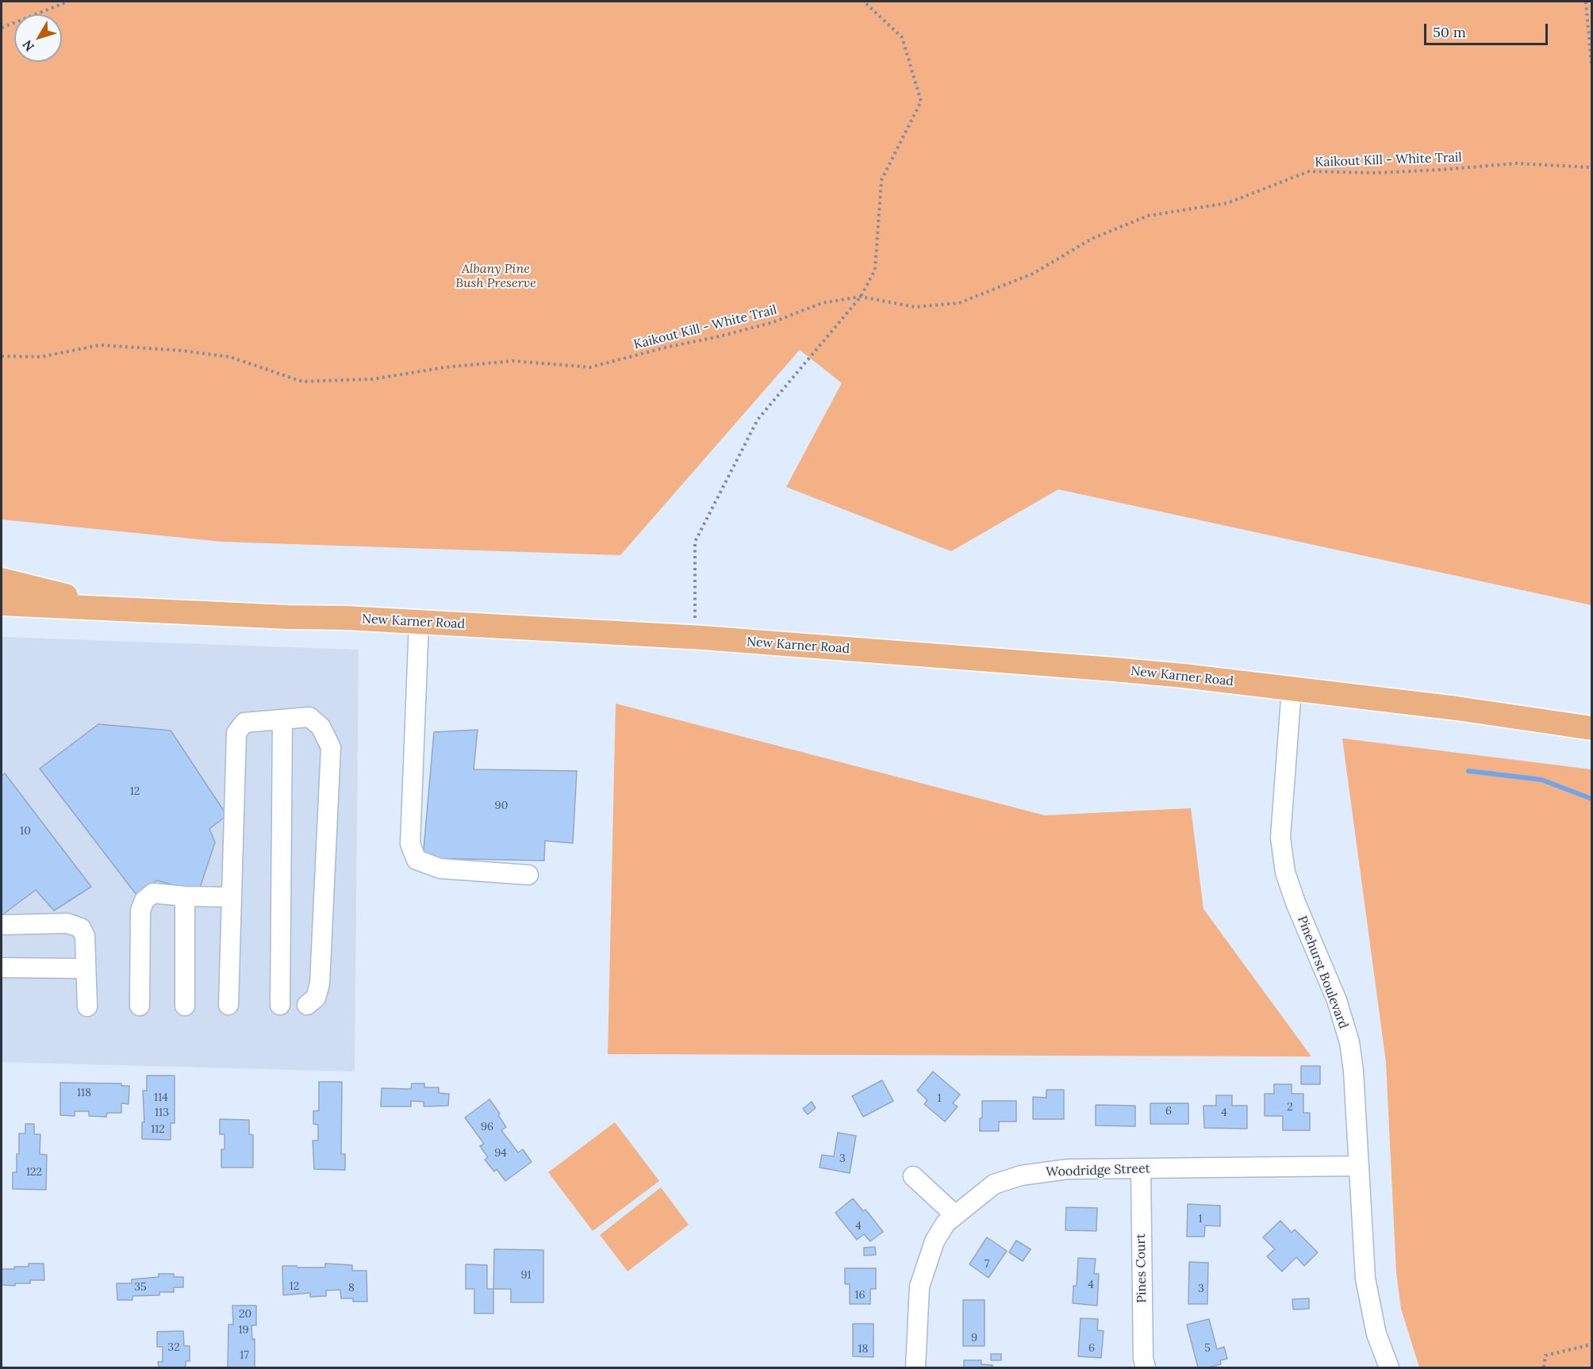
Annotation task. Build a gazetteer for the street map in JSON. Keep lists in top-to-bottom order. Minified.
{"streets":{"main road":["New Karner Road"],"street":["Pinehurst Boulevard","Woodridge Street","Pines Court"],"path":["Kaikout Kill - White Trail"]},"crossings":[["New Karner Road","Pinehurst Boulevard"],["Pinehurst Boulevard","Woodridge Street"],["Woodridge Street","Pines Court"]],"parks":["Albany Pine Bush Preserve"],"house_numbers":["12","90","10","118","114","1","2","6","113","4","96","112","94","3","122","1","4","7","91","4","12","35","8","3","16","20","19","9","32","6","5","18","17"],"scale_bar":"50 m","north":"bottom left"}
